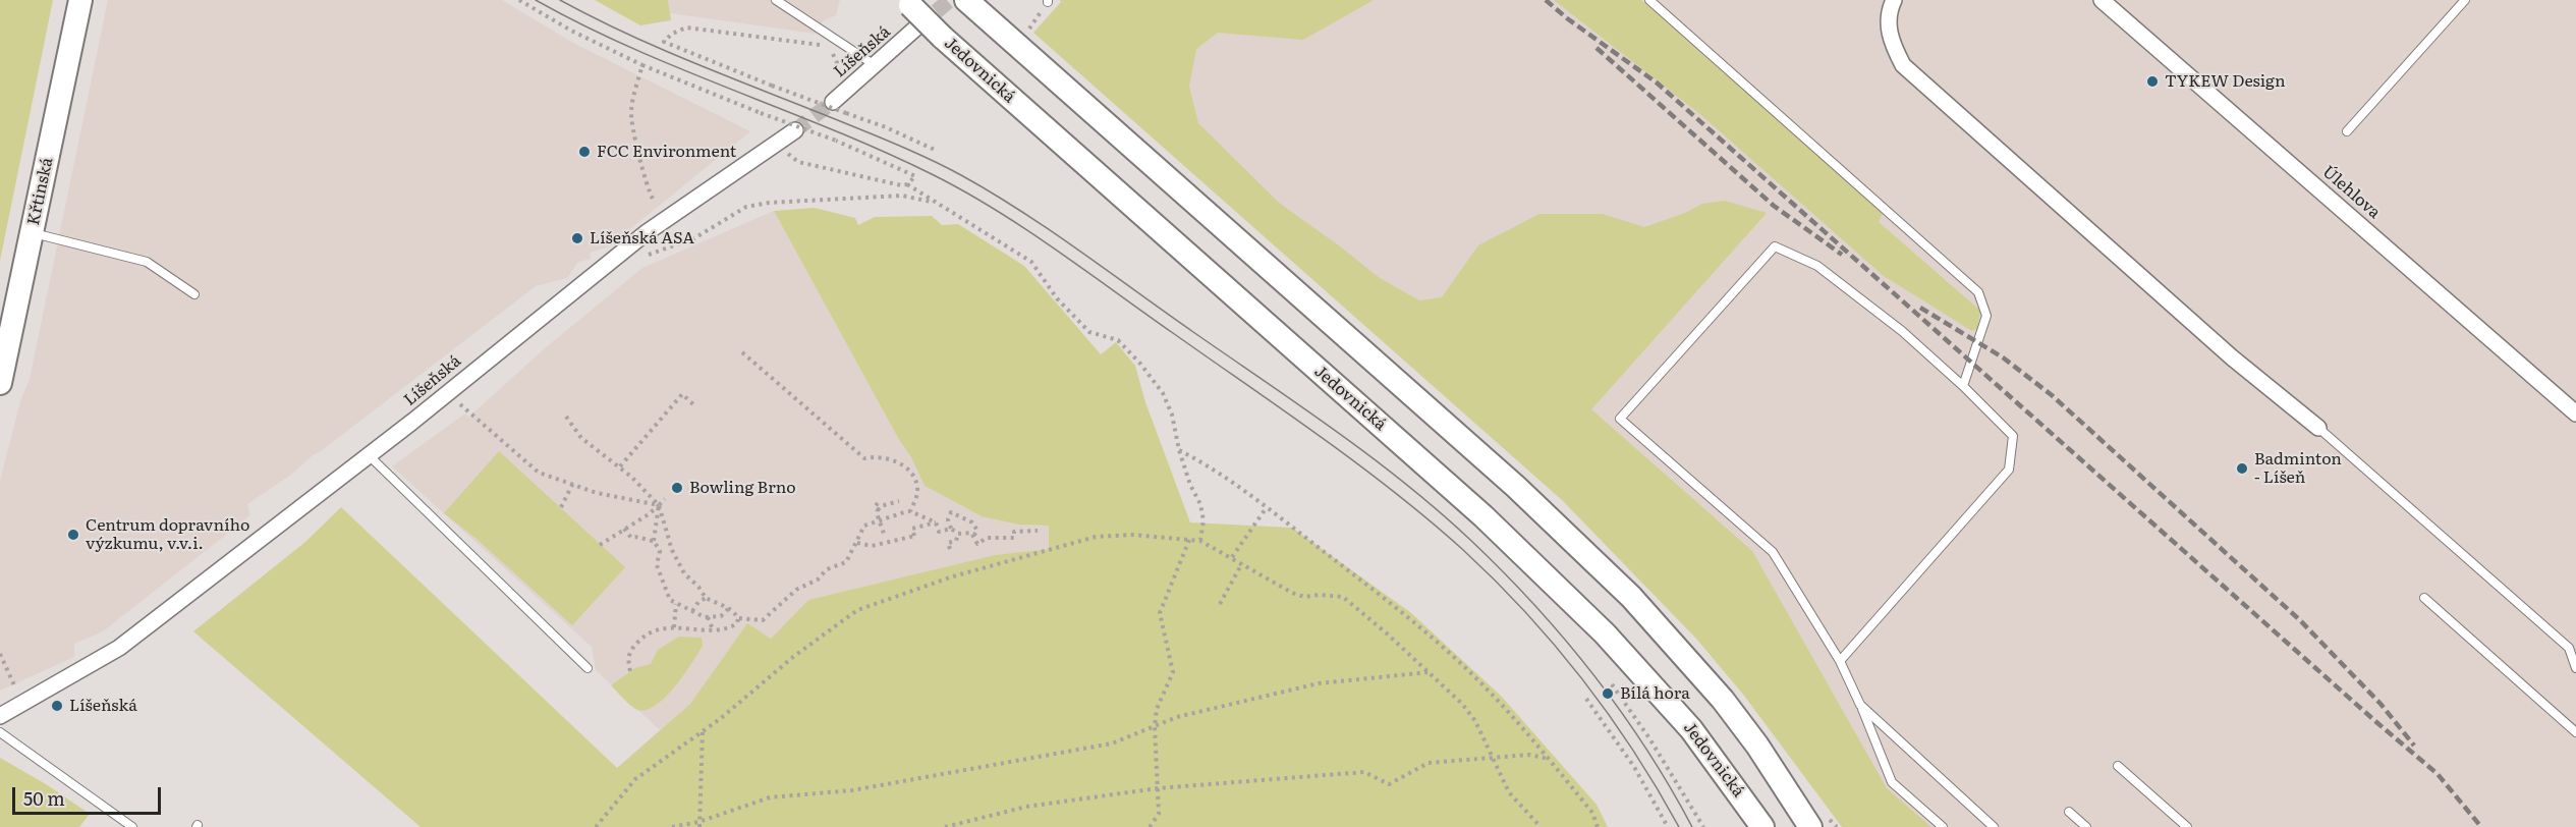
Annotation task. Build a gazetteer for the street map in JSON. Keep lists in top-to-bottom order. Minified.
{"streets":{"main road":["Jedovnická","Křtinská"],"street":["Líšeňská","Úlehlova"]},"places":["TYKEW Design","FCC Environment","Líšeňská ASA","Badminton - Líšeň","Bowling Brno","Centrum dopravního výzkumu, v.v.i.","Bílá hora","Líšeňská"],"scale_bar":"50 m"}
